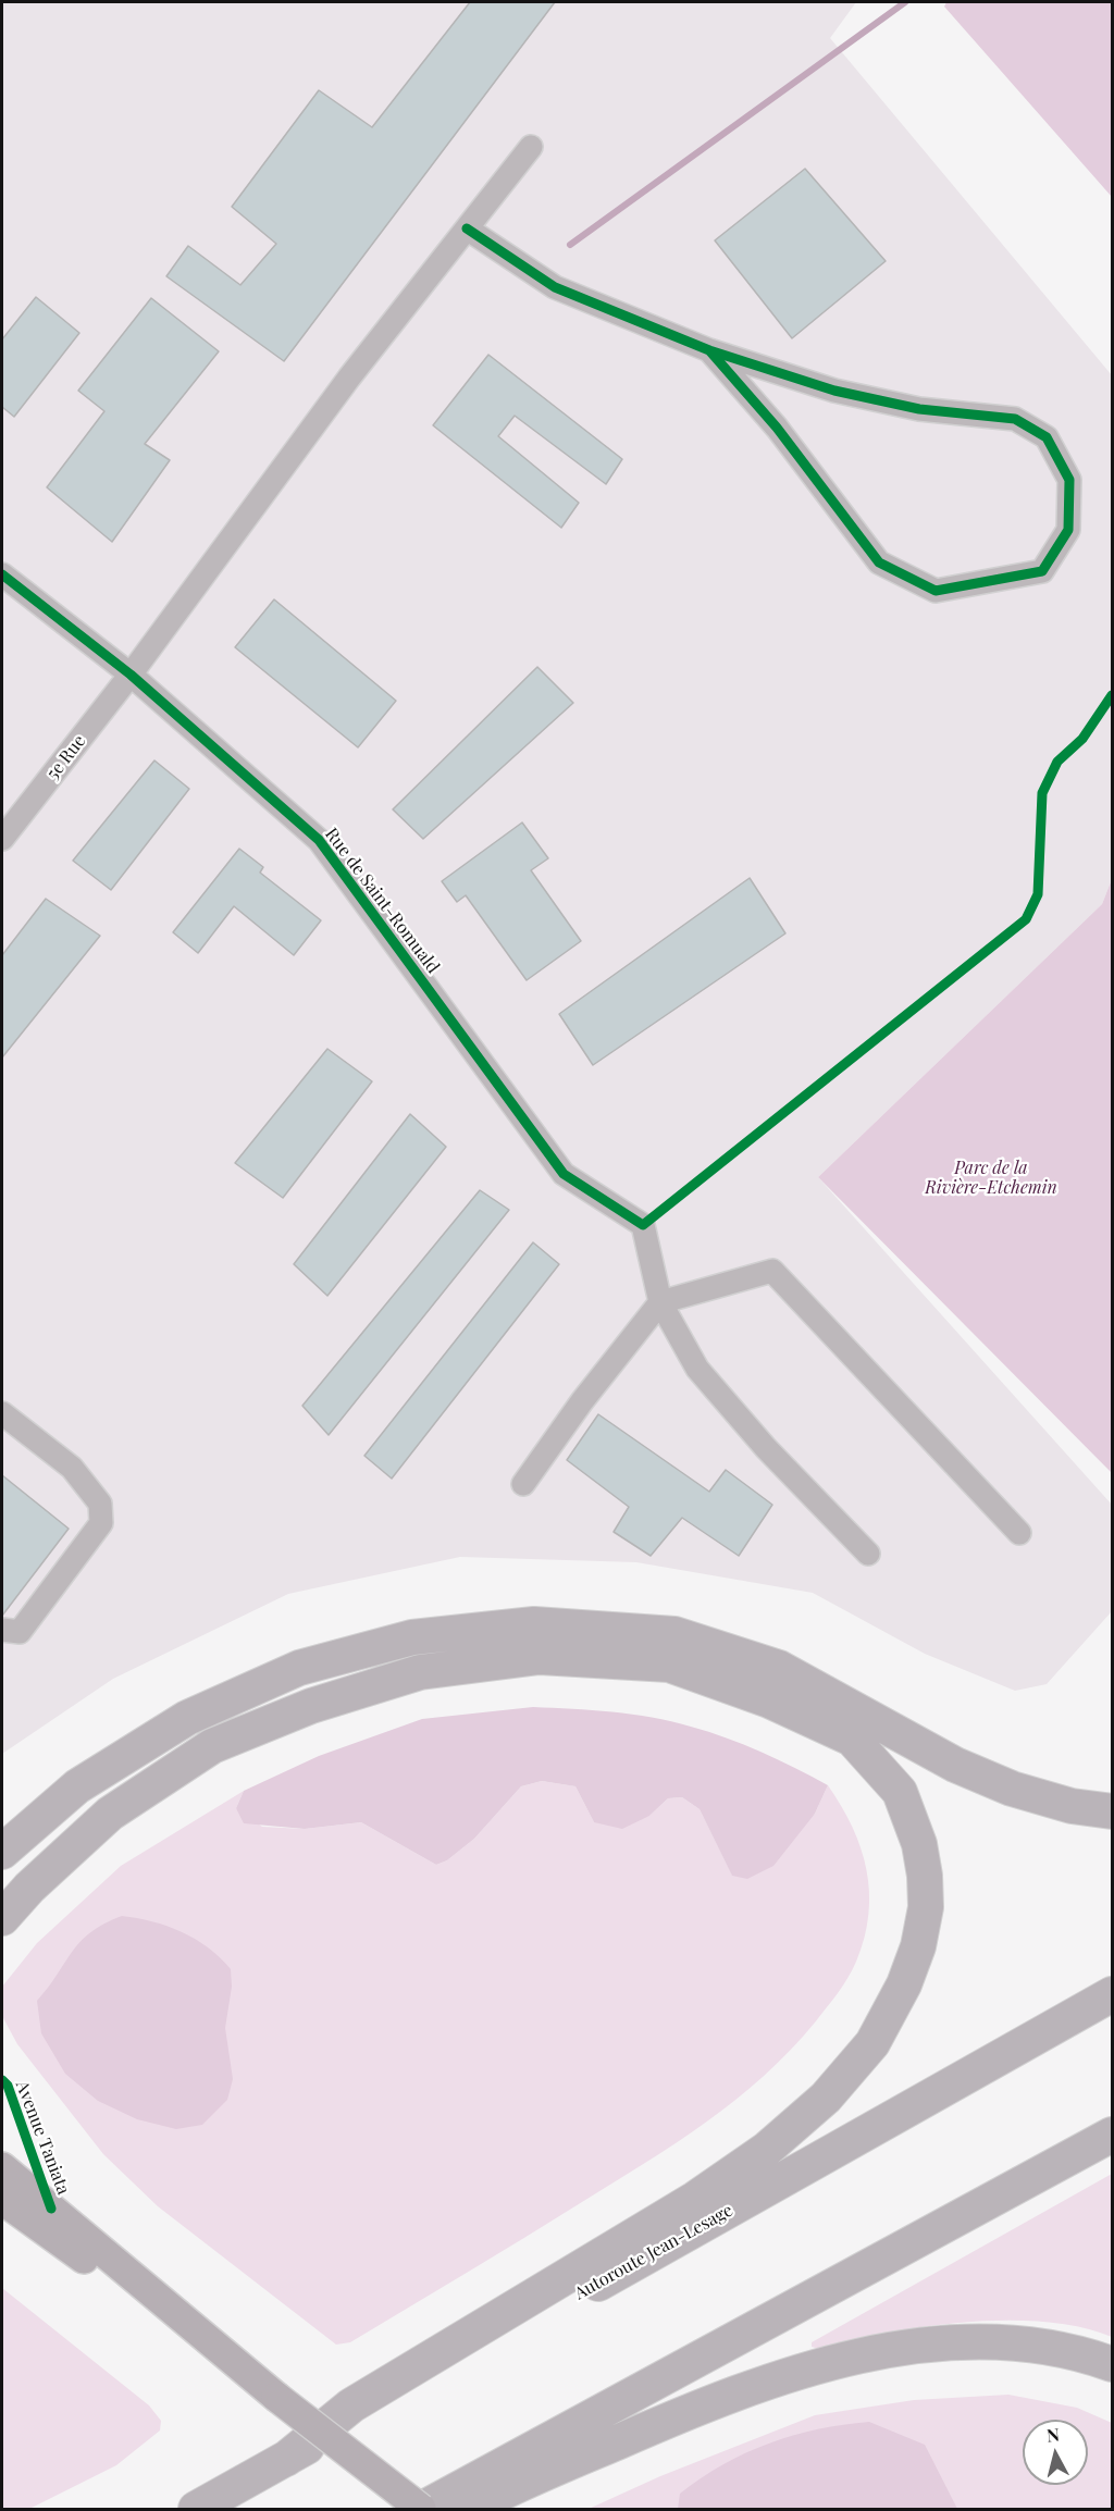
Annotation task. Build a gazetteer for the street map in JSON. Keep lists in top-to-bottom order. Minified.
{"streets":{"highway":["Autoroute Jean-Lesage"],"main road":["Avenue Taniata"],"street":["5e Rue","Rue de Saint-Romuald"]},"crossings":[["5e Rue","Rue de Saint-Romuald"]],"parks":["Parc de la Rivière-Etchemin"],"north":"top"}
